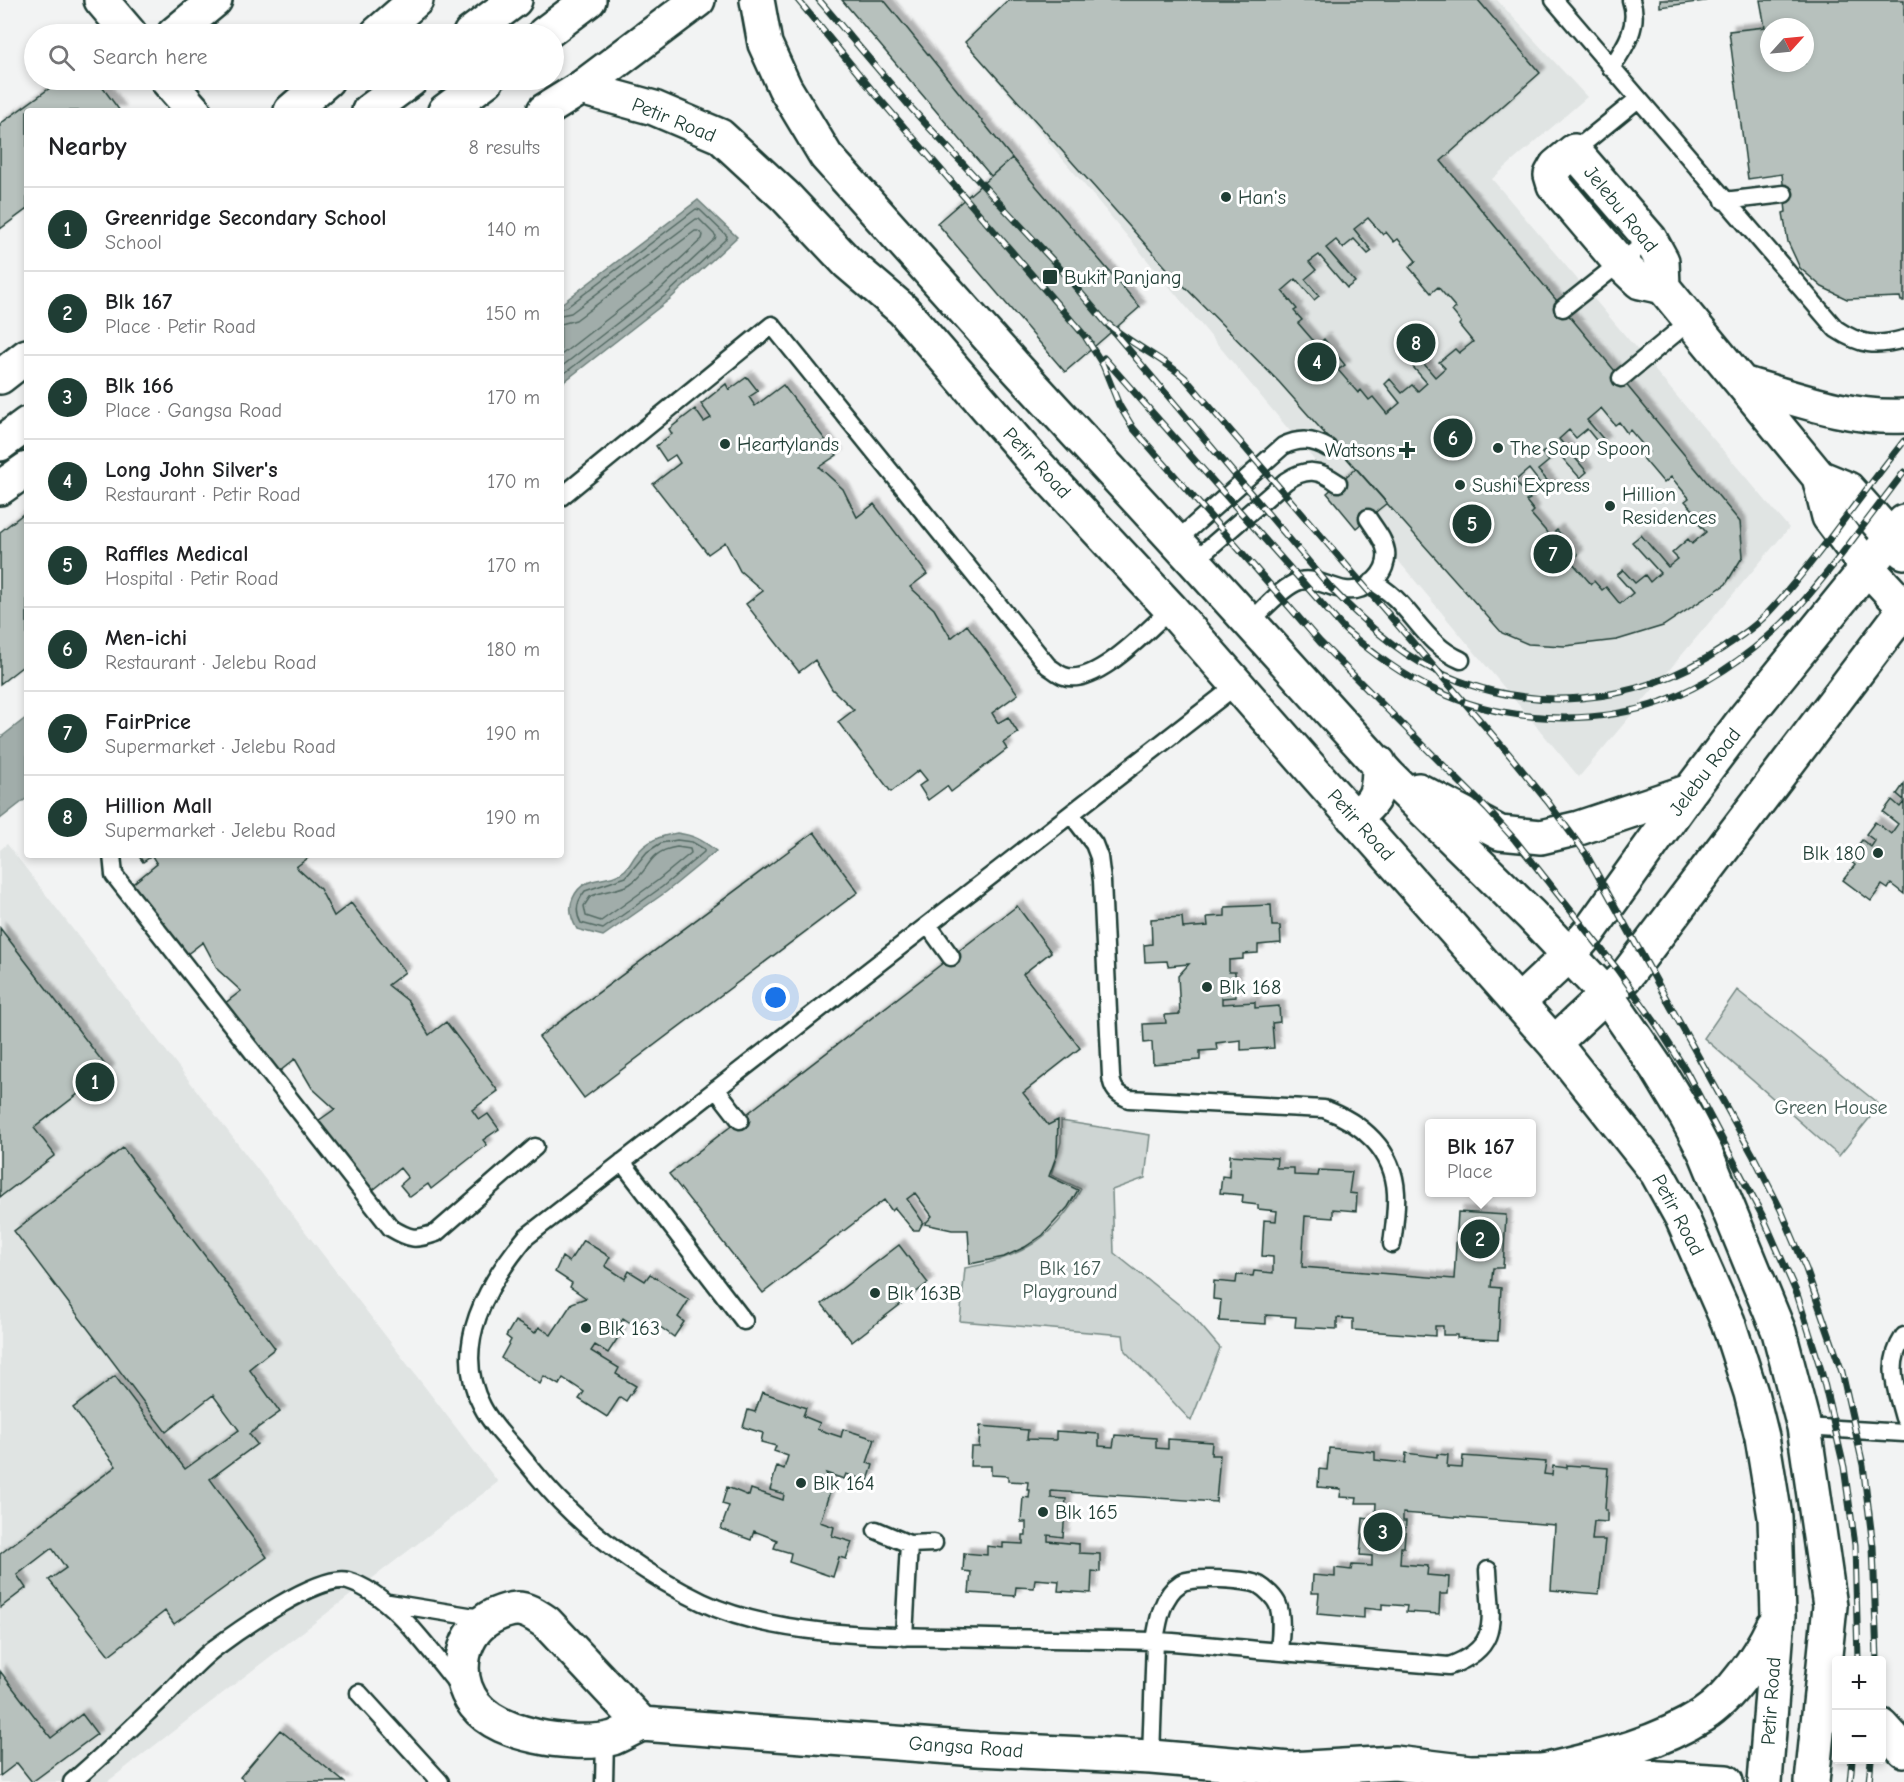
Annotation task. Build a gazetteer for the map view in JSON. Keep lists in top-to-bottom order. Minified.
{"streets":{"main road":["Petir Road","Jelebu Road","Gangsa Road"]},"crossings":[["Petir Road","Jelebu Road"]],"parks":["Green House","Blk 167 Playground"],"places":{"other":["Han's","Heartylands","The Soup Spoon","Sushi Express","Hillion Residences","Blk 180","Blk 168","Blk 163B","Blk 163","Blk 164","Blk 165"],"transit":["Bukit Panjang"],"health":["Watsons"]},"north":"top right","page":{"search":"Search here","heading":["Nearby","8 results"],"list":[{"mark":"1","name":"Greenridge Secondary School","note":"School","value":"140 m"},{"mark":"2","name":"Blk 167","note":"Place · Petir Road","value":"150 m"},{"mark":"3","name":"Blk 166","note":"Place · Gangsa Road","value":"170 m"},{"mark":"4","name":"Long John Silver's","note":"Restaurant · Petir Road","value":"170 m"},{"mark":"5","name":"Raffles Medical","note":"Hospital · Petir Road","value":"170 m"},{"mark":"6","name":"Men-ichi","note":"Restaurant · Jelebu Road","value":"180 m"},{"mark":"7","name":"FairPrice","note":"Supermarket · Jelebu Road","value":"190 m"},{"mark":"8","name":"Hillion Mall","note":"Supermarket · Jelebu Road","value":"190 m"}],"pins":["8","4","6","5","7","1","2","3"],"popup":["Blk 167","Place"],"map_buttons":["+","−"]}}
